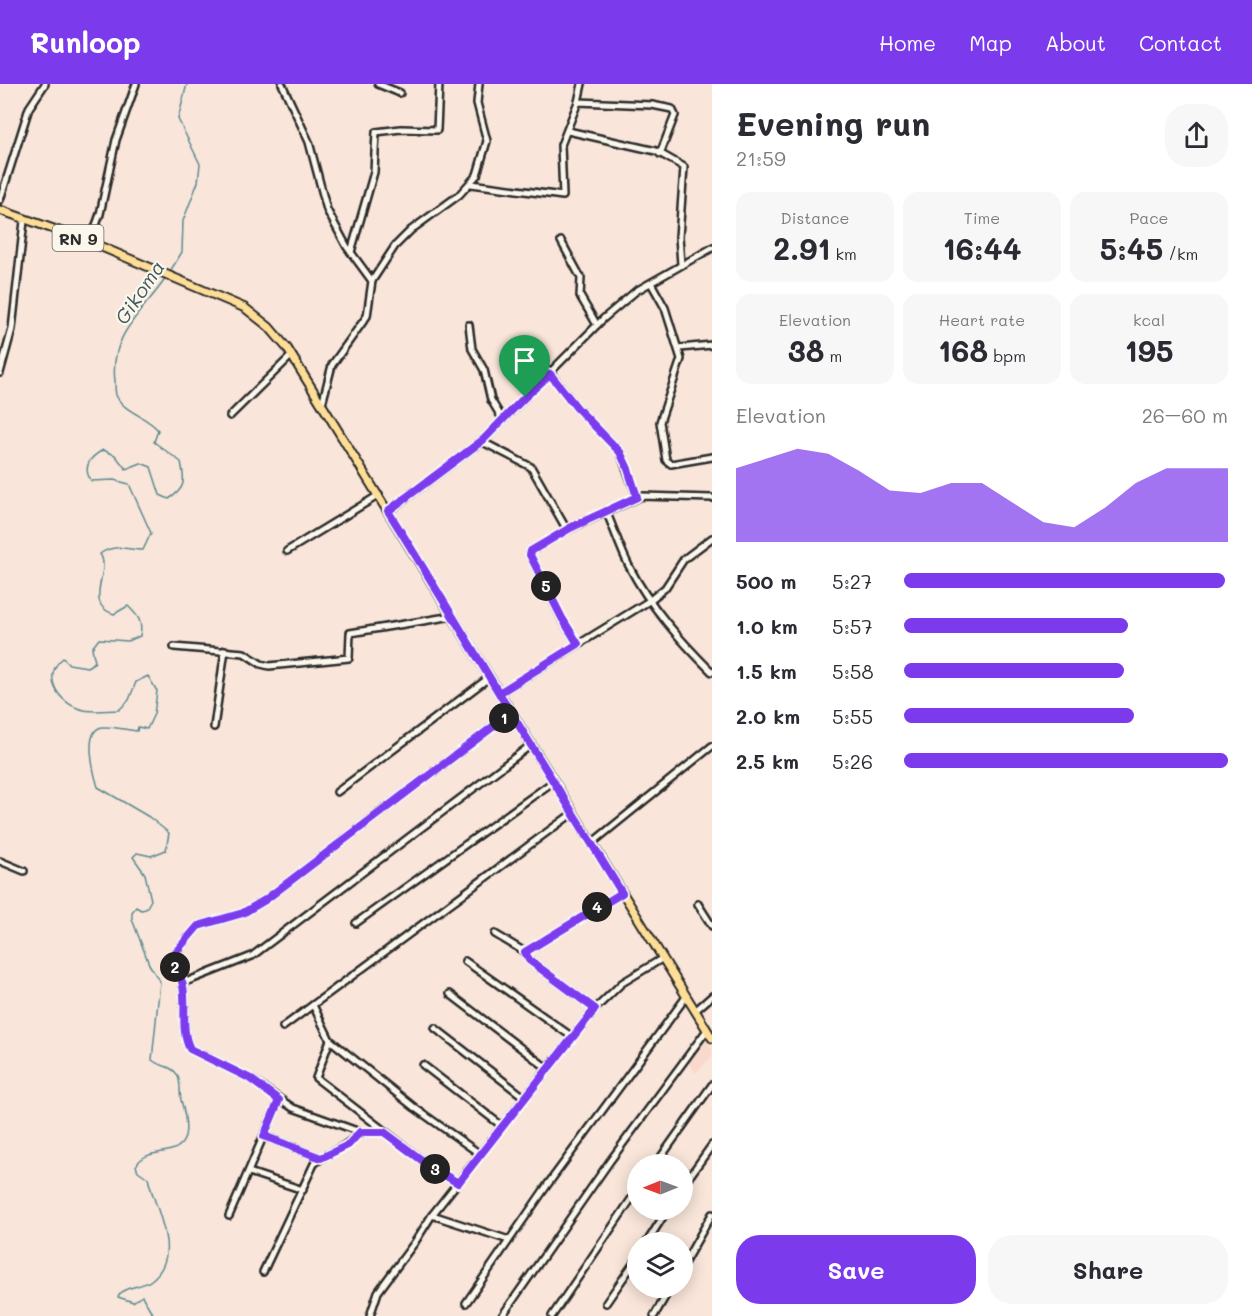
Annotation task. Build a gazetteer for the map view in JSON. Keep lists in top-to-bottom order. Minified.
{"streets":{"main road":["RN 9"]},"water":["Gikoma"],"north":"left","page":{"header":"Runloop","nav":["Home","Map","About","Contact"],"heading":["Evening run","21:59"],"stats":[["Distance","2.91 km"],["Time","16:44"],["Pace","5:45 /km"],["Elevation","38 m"],["Heart rate","168 bpm"],["kcal","195"]],"chart":["Elevation","26–60 m"],"list":[{"name":"500 m","note":"5:27"},{"name":"1.0 km","note":"5:57"},{"name":"1.5 km","note":"5:58"},{"name":"2.0 km","note":"5:55"},{"name":"2.5 km","note":"5:26"}],"pins":["5","1","4","2","3"],"buttons":["Save","Share"]}}
